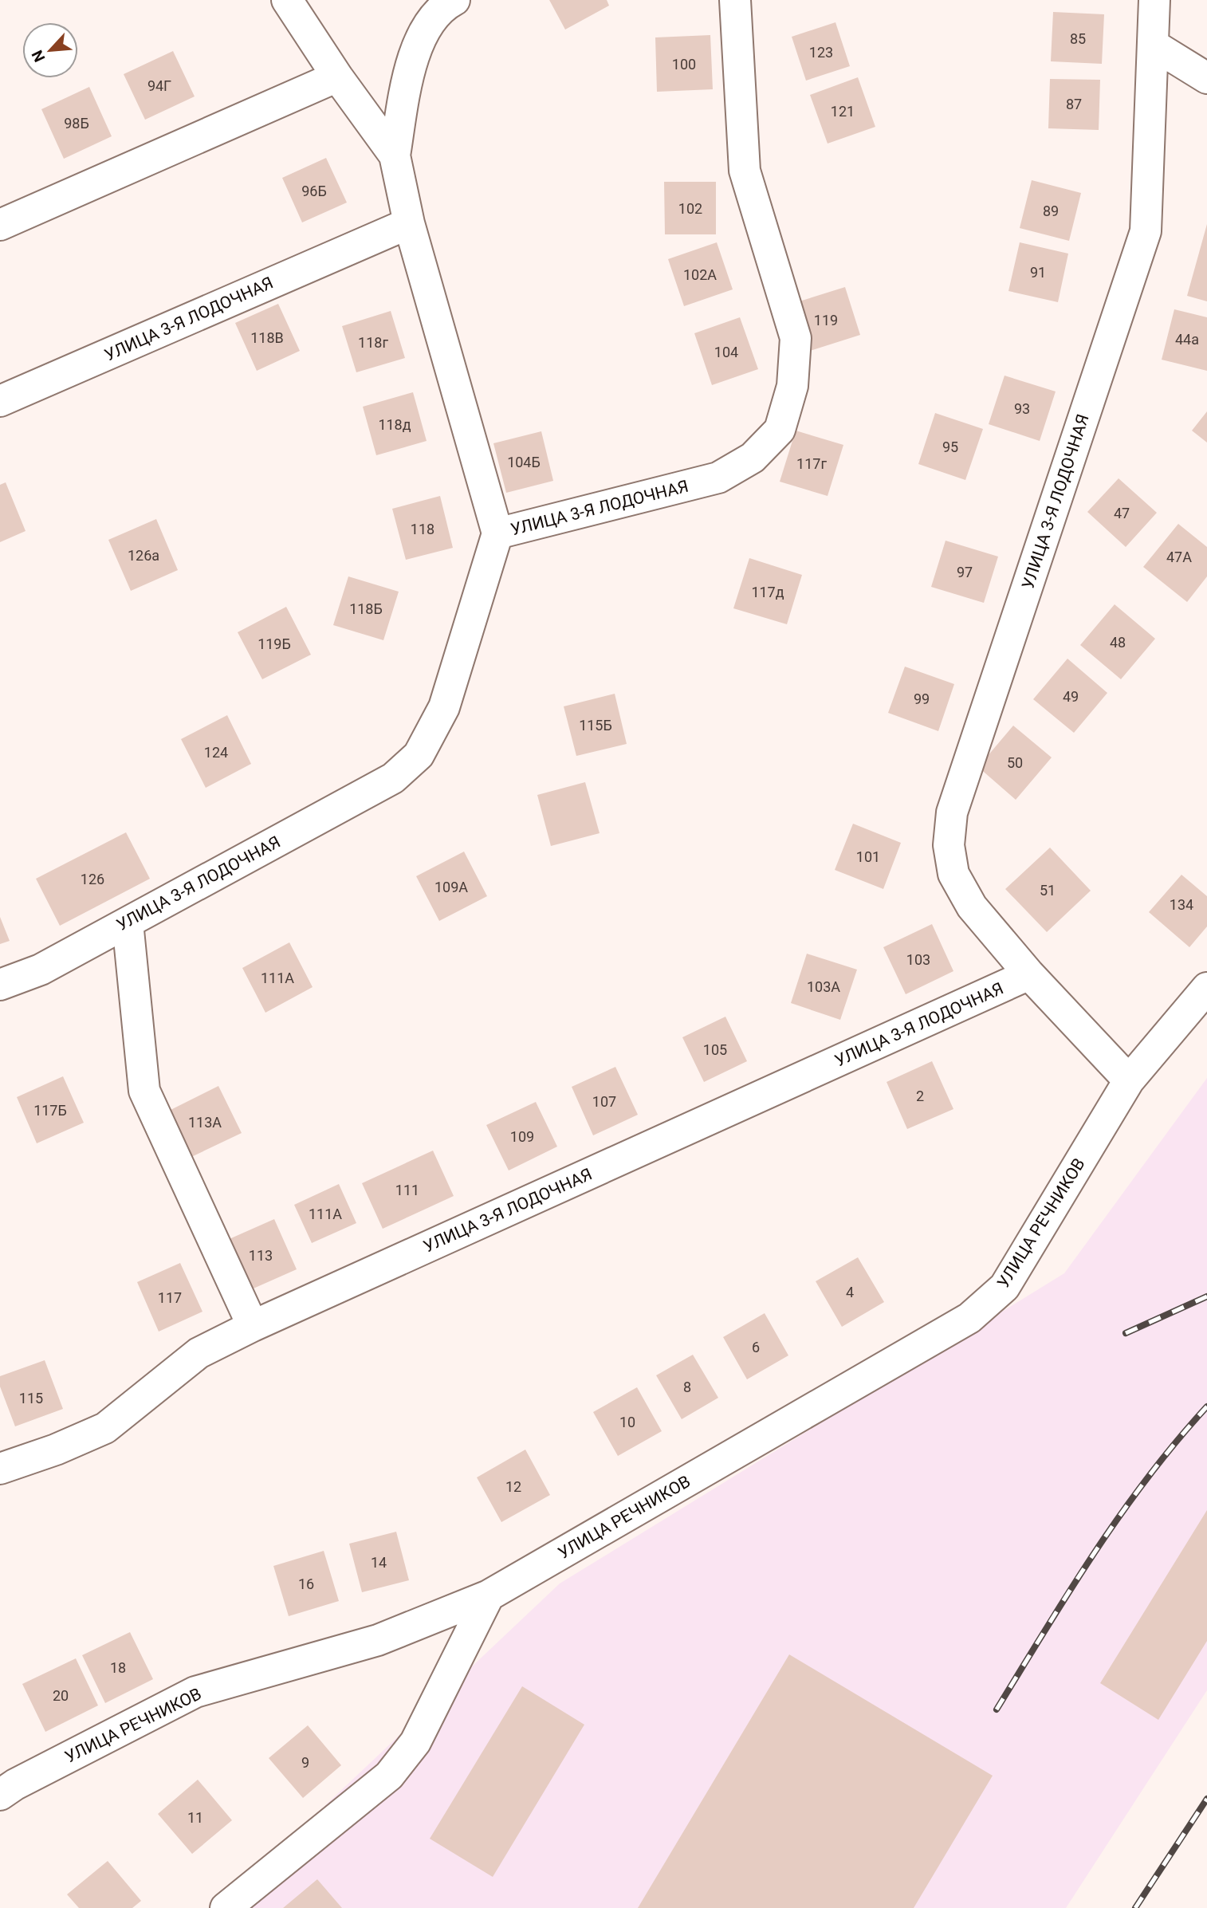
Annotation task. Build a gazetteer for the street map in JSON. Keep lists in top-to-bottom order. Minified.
{"streets":{"street":["УЛИЦА 3-Я ЛОДОЧНАЯ","УЛИЦА РЕЧНИКОВ"]},"crossings":[["УЛИЦА 3-Я ЛОДОЧНАЯ","УЛИЦА РЕЧНИКОВ"]],"house_numbers":["85","123","100","94Г","87","121","98Б","96Б","102","89","91","102А","119","118В","44а","118г","104","93","118д","95","104Б","117г","47","118","126а","47А","97","117д","118Б","48","119Б","49","99","115Б","124","50","101","126","109А","51","134","103","111А","103А","105","2","107","117Б","113А","109","111","111А","113","4","117","6","8","115","10","12","14","16","18","20","9","11"],"north":"bottom left"}
